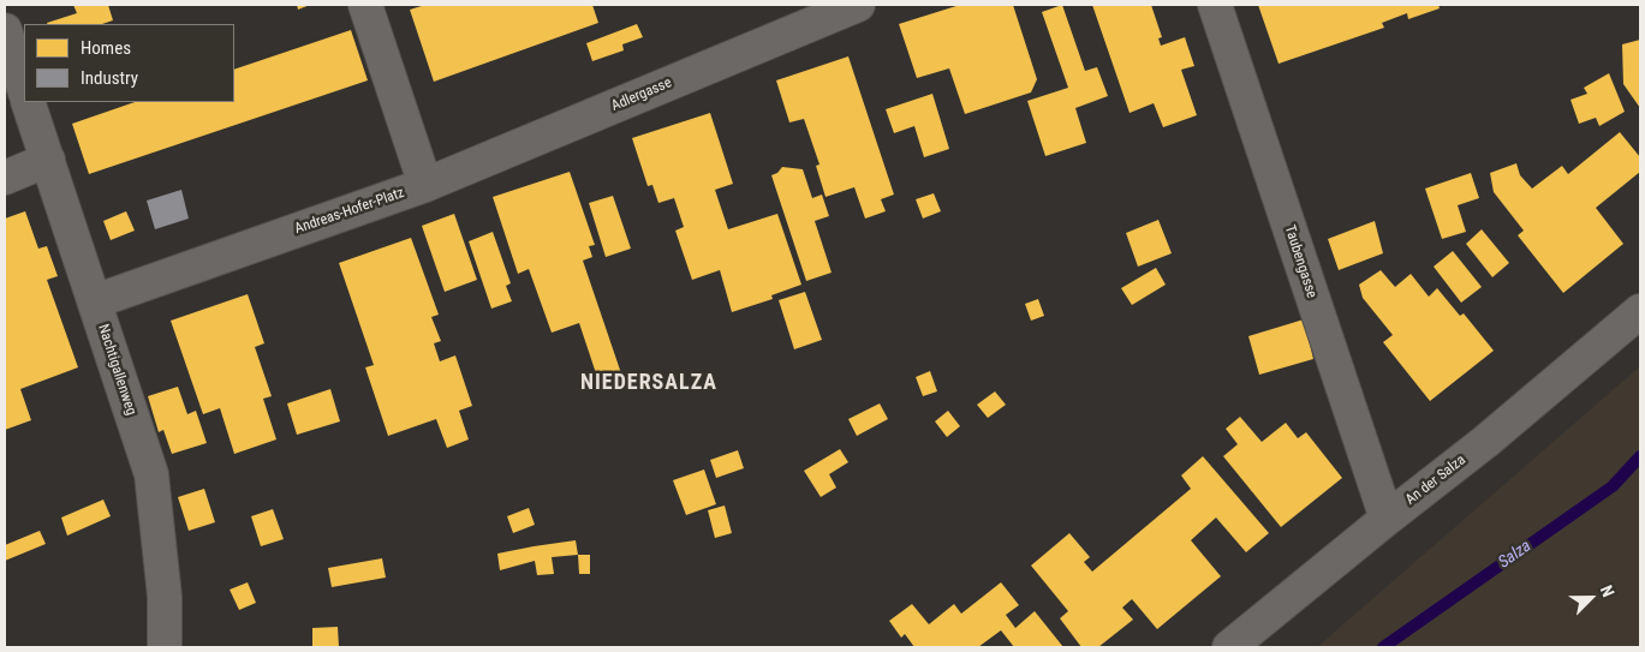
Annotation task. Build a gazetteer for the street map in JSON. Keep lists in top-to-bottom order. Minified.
{"streets":{"street":["Adlergasse","Andreas-Hofer-Platz","Taubengasse","Nachtigallenweg","An der Salza"]},"crossings":[["Adlergasse","Andreas-Hofer-Platz"],["Andreas-Hofer-Platz","Nachtigallenweg"],["Taubengasse","An der Salza"]],"districts":["NIEDERSALZA"],"water":["Salza"],"legend":["Homes","Industry"],"north":"top right"}
